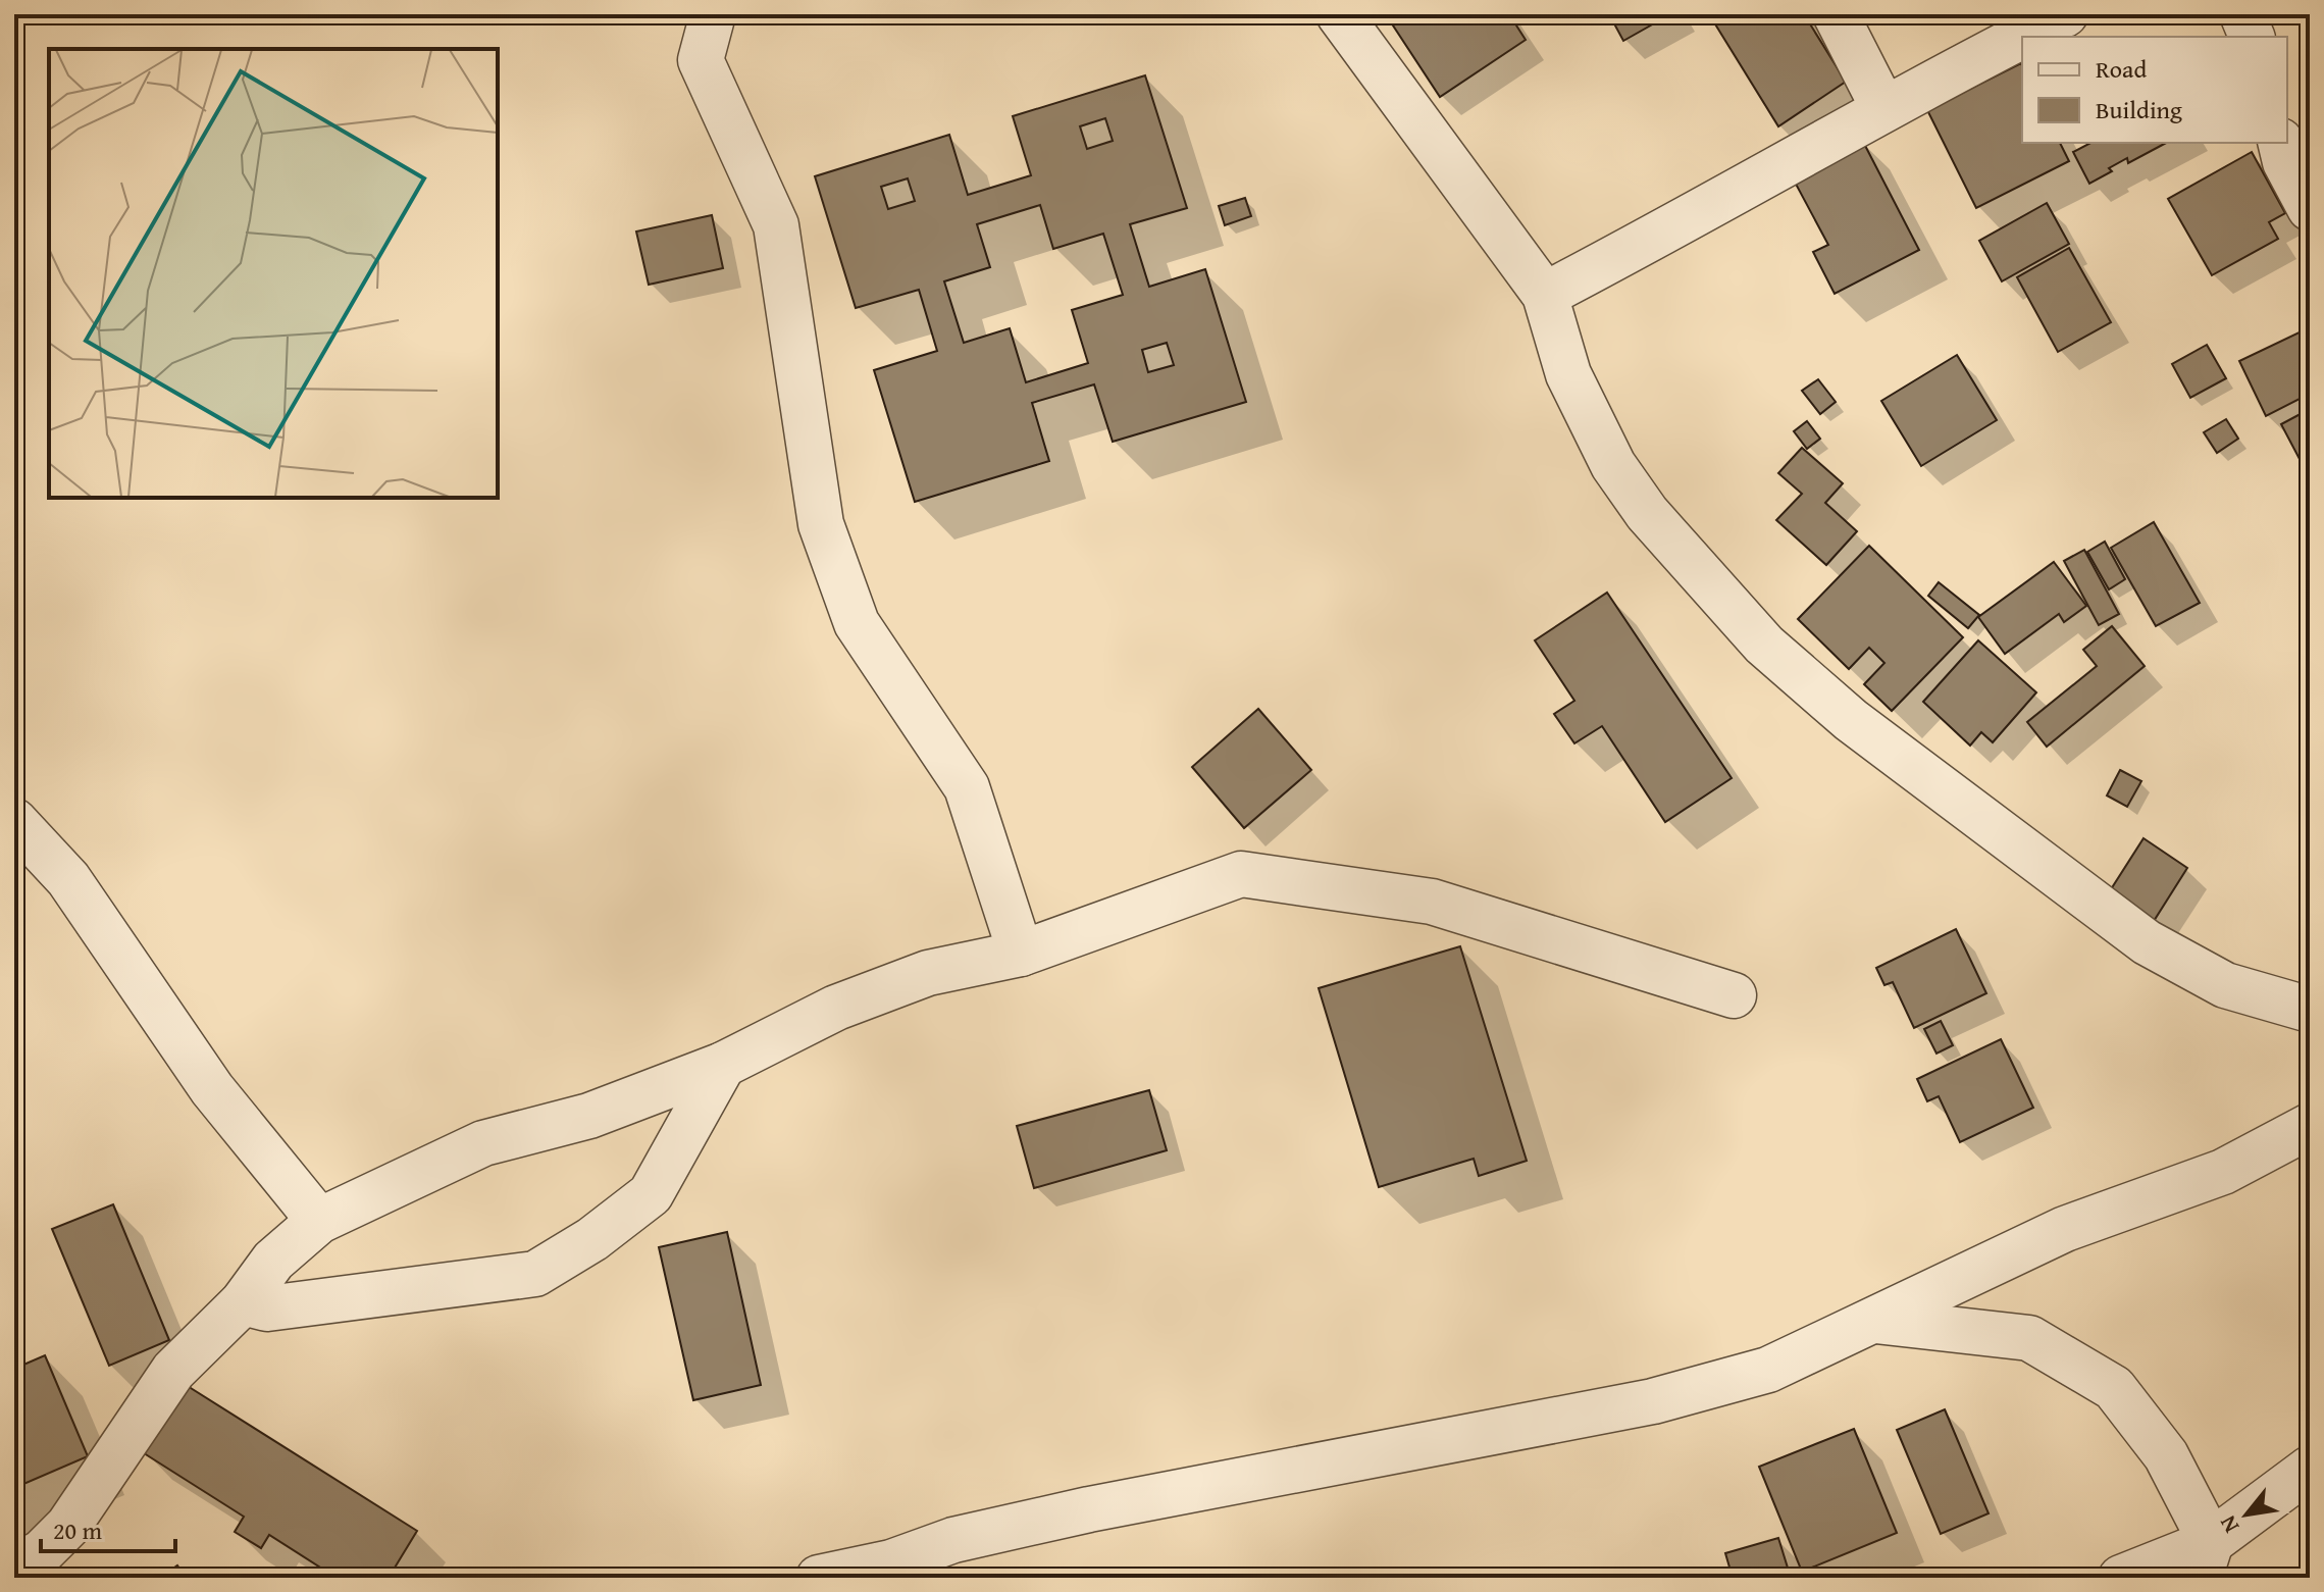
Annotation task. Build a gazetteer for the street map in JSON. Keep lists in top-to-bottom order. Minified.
{"legend":["Road","Building"],"scale_bar":"20 m","north":"bottom left"}
